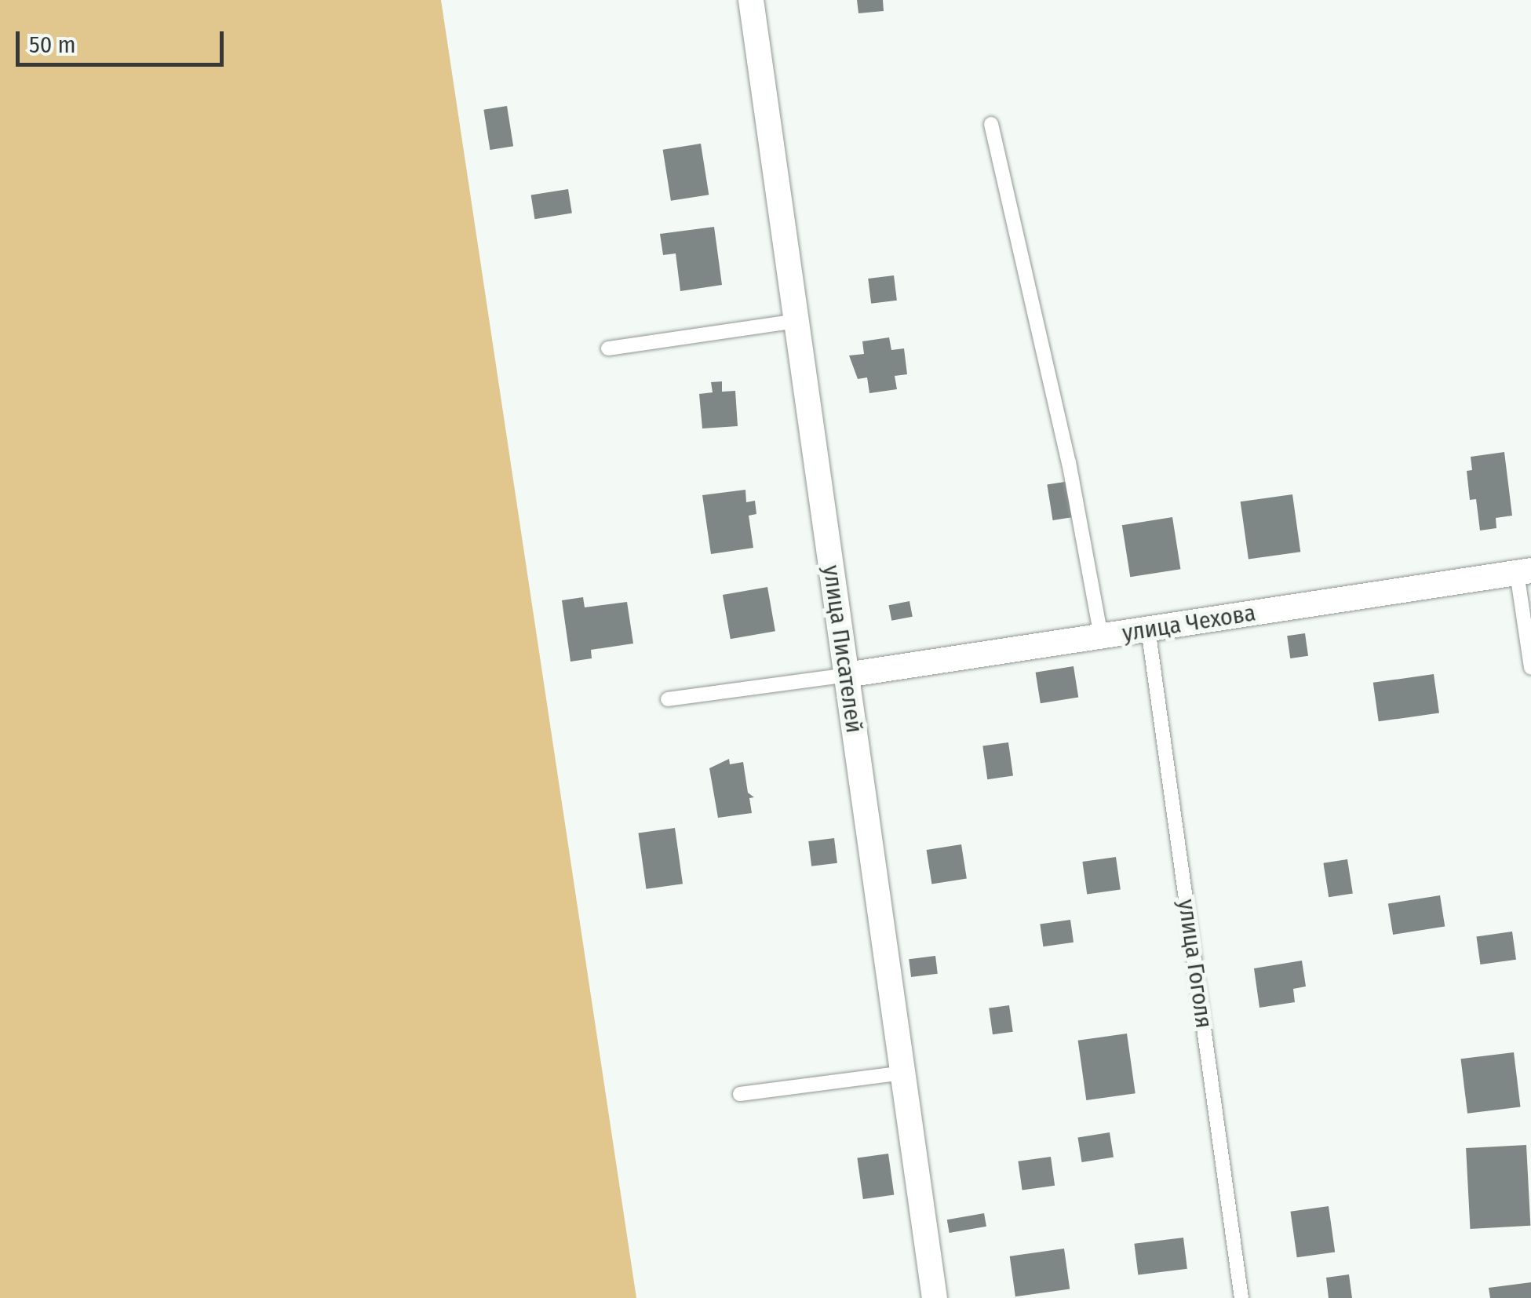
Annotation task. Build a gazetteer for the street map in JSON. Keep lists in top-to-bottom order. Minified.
{"streets":{"street":["улица Чехова","улица Писателей"],"lane":["улица Гоголя"]},"crossings":[["улица Чехова","улица Писателей"],["улица Чехова","улица Гоголя"]],"scale_bar":"50 m"}
